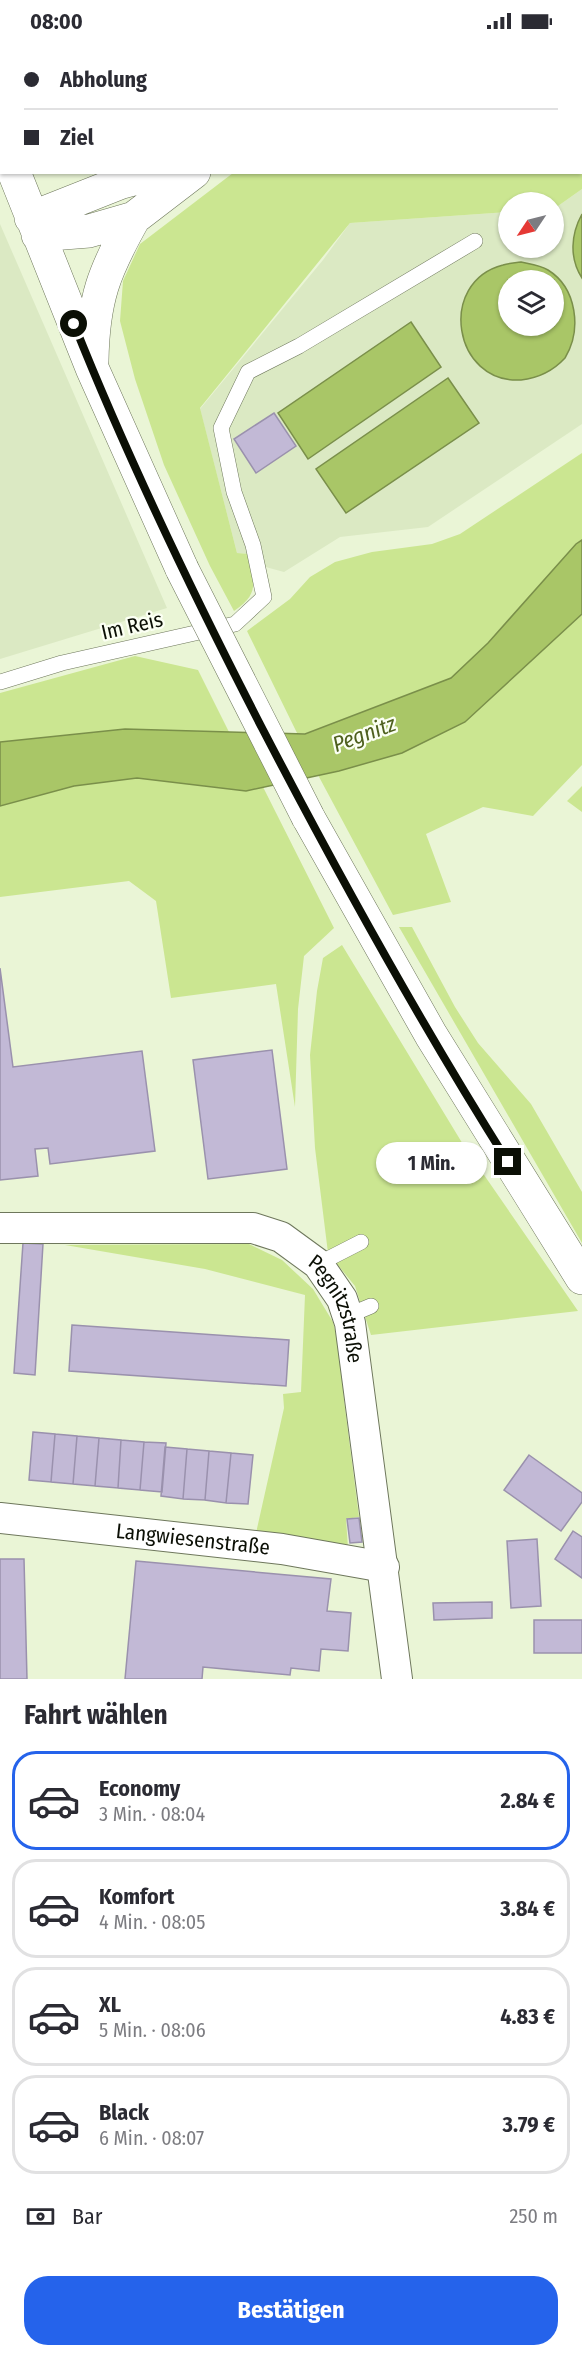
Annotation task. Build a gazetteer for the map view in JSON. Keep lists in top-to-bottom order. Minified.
{"streets":{"street":["Pegnitzstraße","Langwiesenstraße"],"lane":["Im Reis"]},"crossings":[["Pegnitzstraße","Langwiesenstraße"]],"water":["Pegnitz"],"north":"bottom left","page":{"status":"08:00","banner":["Abholung","Ziel"],"bubble":"1 Min.","heading":"Fahrt wählen","list":[{"name":"Economy","note":"3 Min. · 08:04","value":"2.84 €"},{"name":"Komfort","note":"4 Min. · 08:05","value":"3.84 €"},{"name":"XL","note":"5 Min. · 08:06","value":"4.83 €"},{"name":"Black","note":"6 Min. · 08:07","value":"3.79 €"}],"pay":["Bar","250 m"],"buttons":"Bestätigen"}}
